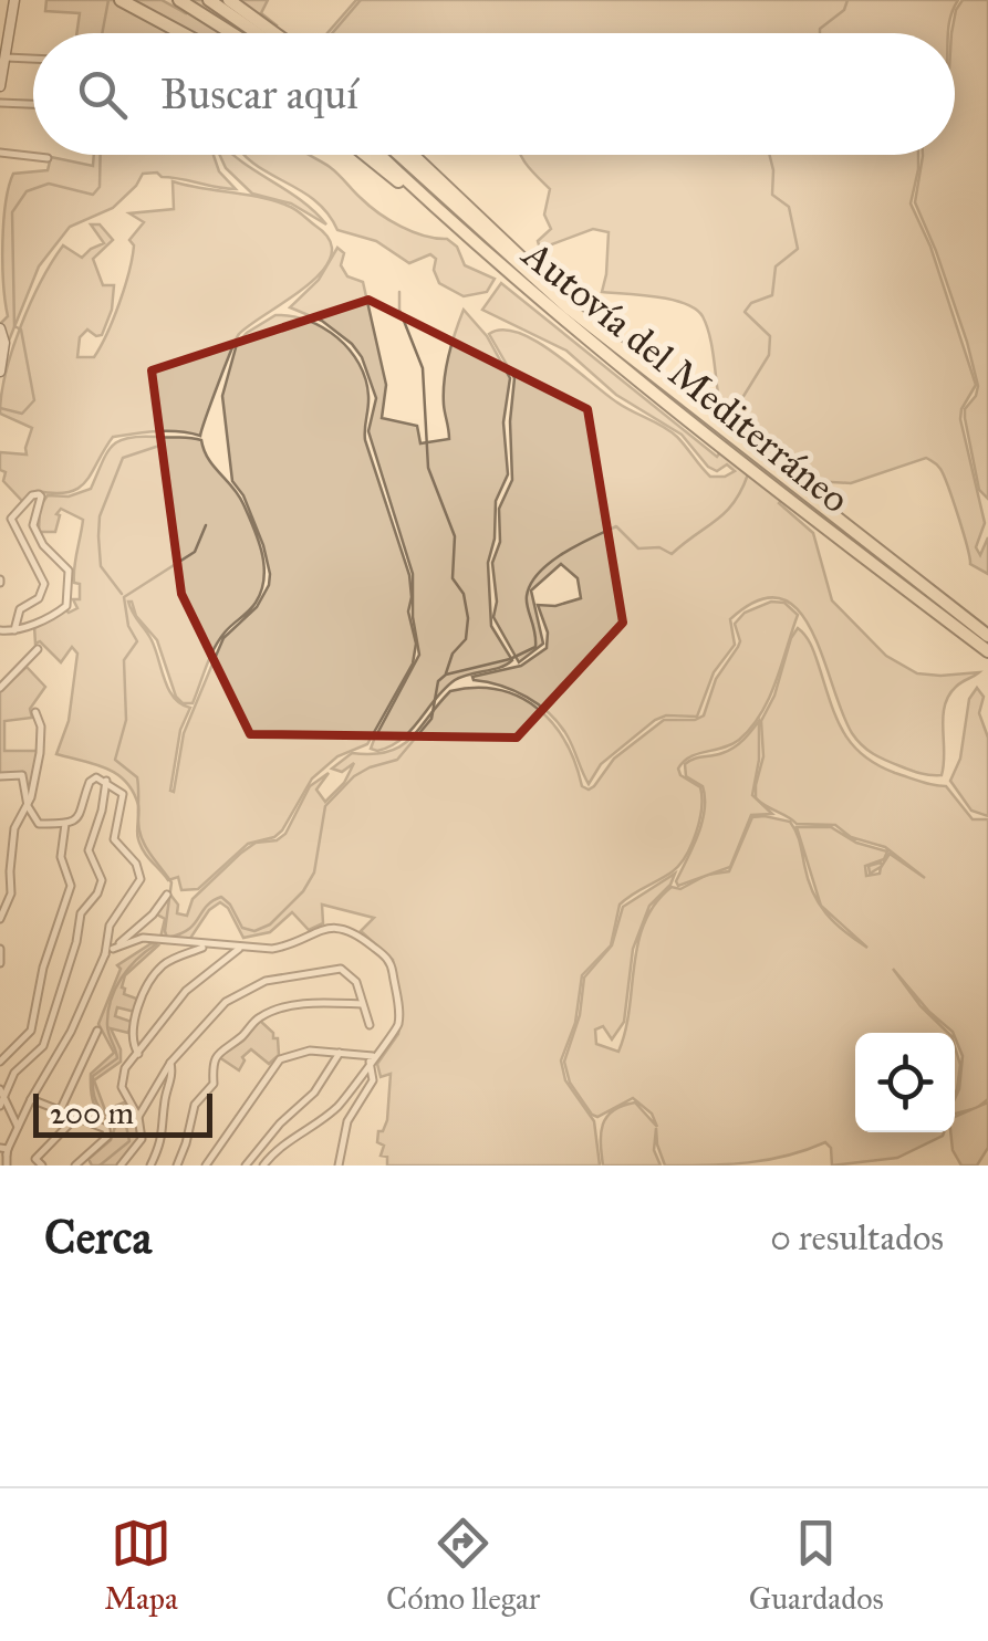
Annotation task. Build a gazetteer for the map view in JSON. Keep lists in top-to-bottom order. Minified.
{"streets":{"highway":["Autovía del Mediterráneo"]},"scale_bar":"200 m","page":{"search":"Buscar aquí","scale":"200 m","heading":["Cerca","0 resultados"],"nav":["Mapa","Cómo llegar","Guardados"]}}
